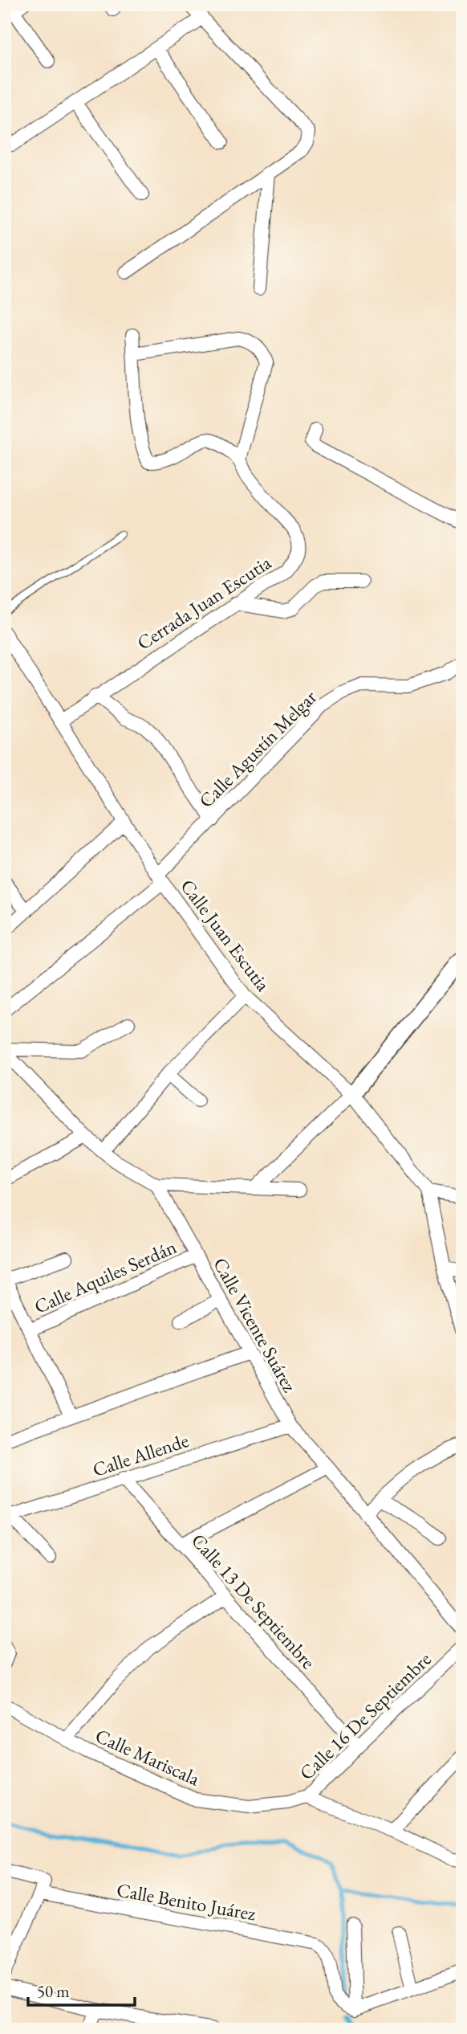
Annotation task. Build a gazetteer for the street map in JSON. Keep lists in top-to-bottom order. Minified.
{"streets":{"street":["Cerrada Juan Escutia","Calle Agustín Melgar","Calle Juan Escutia","Calle Aquiles Serdán","Calle Vicente Suárez","Calle Allende","Calle 13 De Septiembre","Calle 16 De Septiembre","Calle Mariscala","Calle Benito Juárez"]},"crossings":[["Cerrada Juan Escutia","Calle Juan Escutia"],["Calle Agustín Melgar","Calle Juan Escutia"],["Calle Aquiles Serdán","Calle Vicente Suárez"],["Calle Vicente Suárez","Calle Allende"],["Calle Allende","Calle 13 De Septiembre"],["Calle 13 De Septiembre","Calle 16 De Septiembre"],["Calle 16 De Septiembre","Calle Mariscala"]],"scale_bar":"50 m"}
